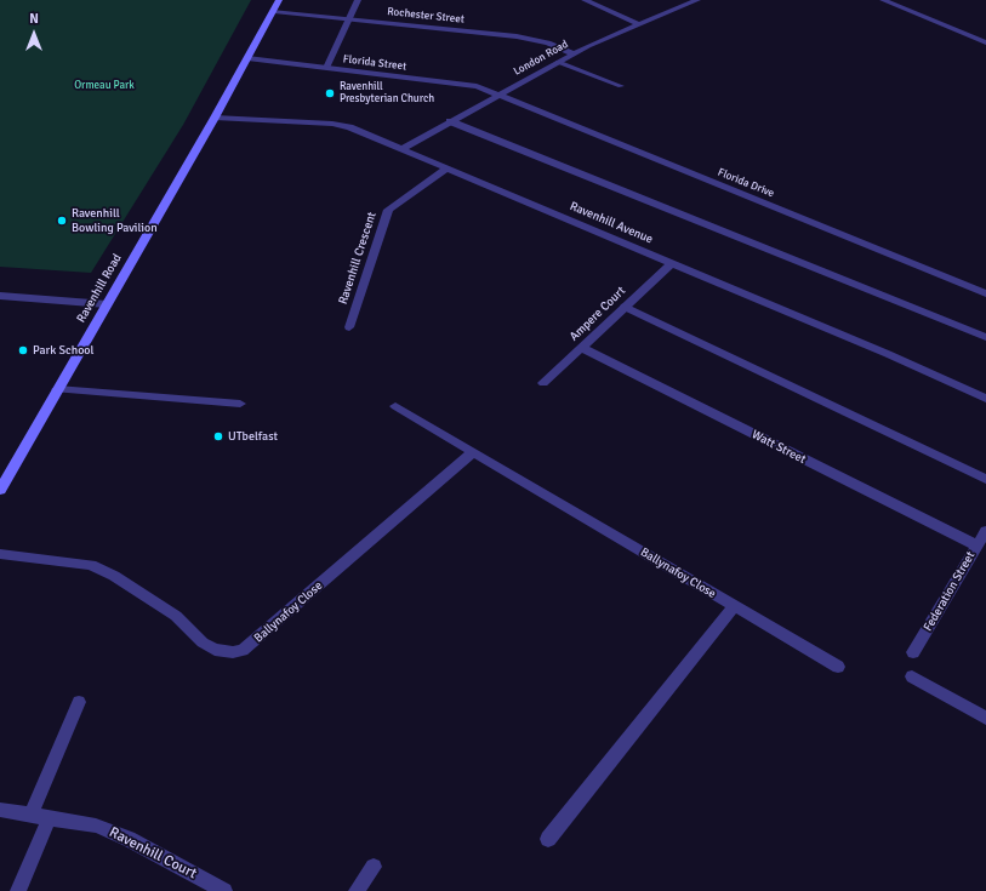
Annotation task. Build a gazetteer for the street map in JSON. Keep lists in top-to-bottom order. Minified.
{"streets":{"main road":["Ravenhill Road"],"street":["Rochester Street","London Road","Florida Street","Florida Drive","Ravenhill Avenue","Ravenhill Crescent","Ampere Court","Watt Street","Ballynafoy Close","Federation Street","Ravenhill Court"]},"crossings":[["Rochester Street","London Road"],["Rochester Street","Ravenhill Road"],["London Road","Florida Street"],["London Road","Florida Drive"],["London Road","Ravenhill Avenue"],["Florida Street","Florida Drive"],["Florida Street","Ravenhill Road"],["Ravenhill Avenue","Ravenhill Crescent"],["Ravenhill Avenue","Ravenhill Road"],["Ravenhill Avenue","Ampere Court"],["Ampere Court","Watt Street"],["Watt Street","Federation Street"]],"parks":["Ormeau Park"],"places":["Ravenhill Presbyterian Church","Ravenhill Bowling Pavilion","Park School","UTbelfast"],"north":"top"}
